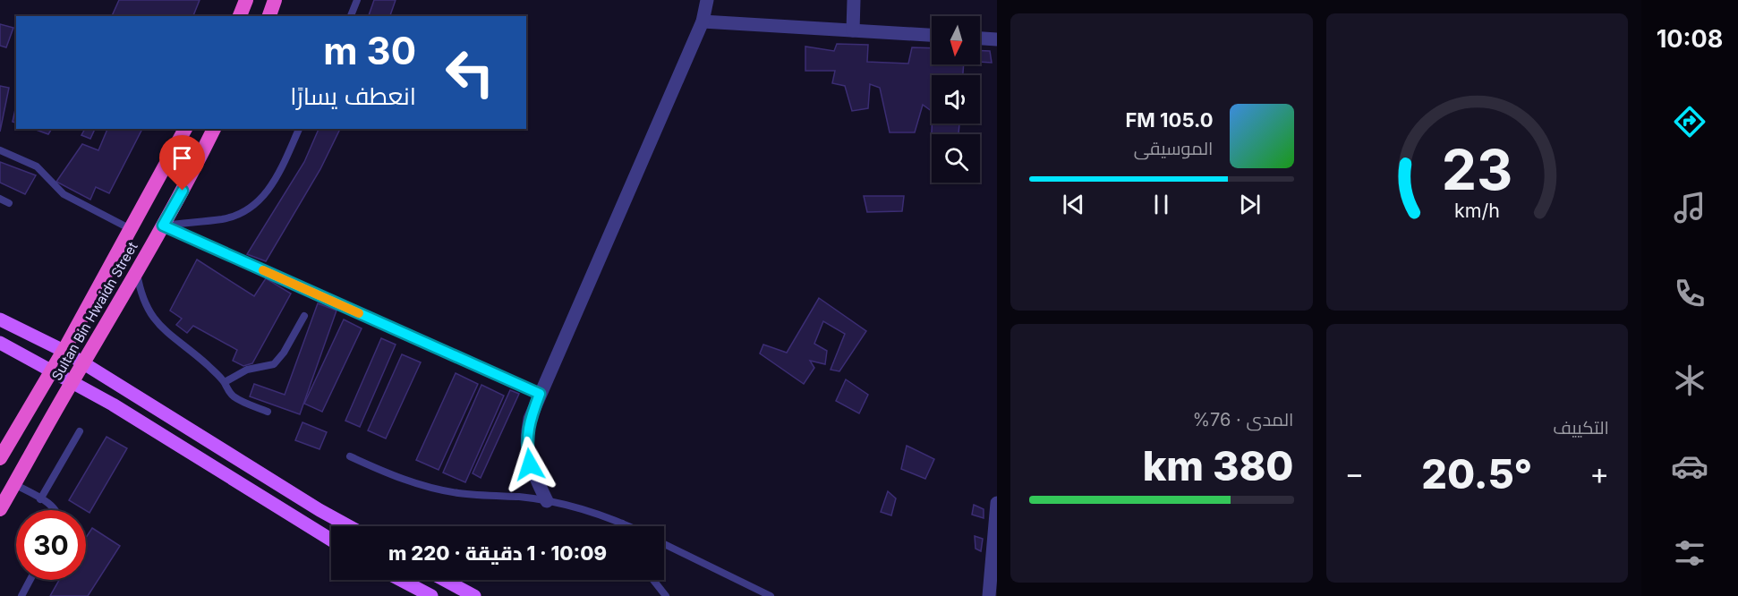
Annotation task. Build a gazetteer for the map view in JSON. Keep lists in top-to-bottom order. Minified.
{"streets":{"highway":["Sultan Bin Hwaidn Street"]},"north":"bottom","page":{"tabs":"10:08","turn":["30 m","انعطف يسارًا"],"song":["105.0 FM","الموسيقى"],"tile":["التكييف",["المدى · 76%","380 km"]],"heat":["−","20.5°","+"],"limit":"30","trip":"10:09 · 1 دقيقة · 220 m","gauge":["23","km/h"]}}
